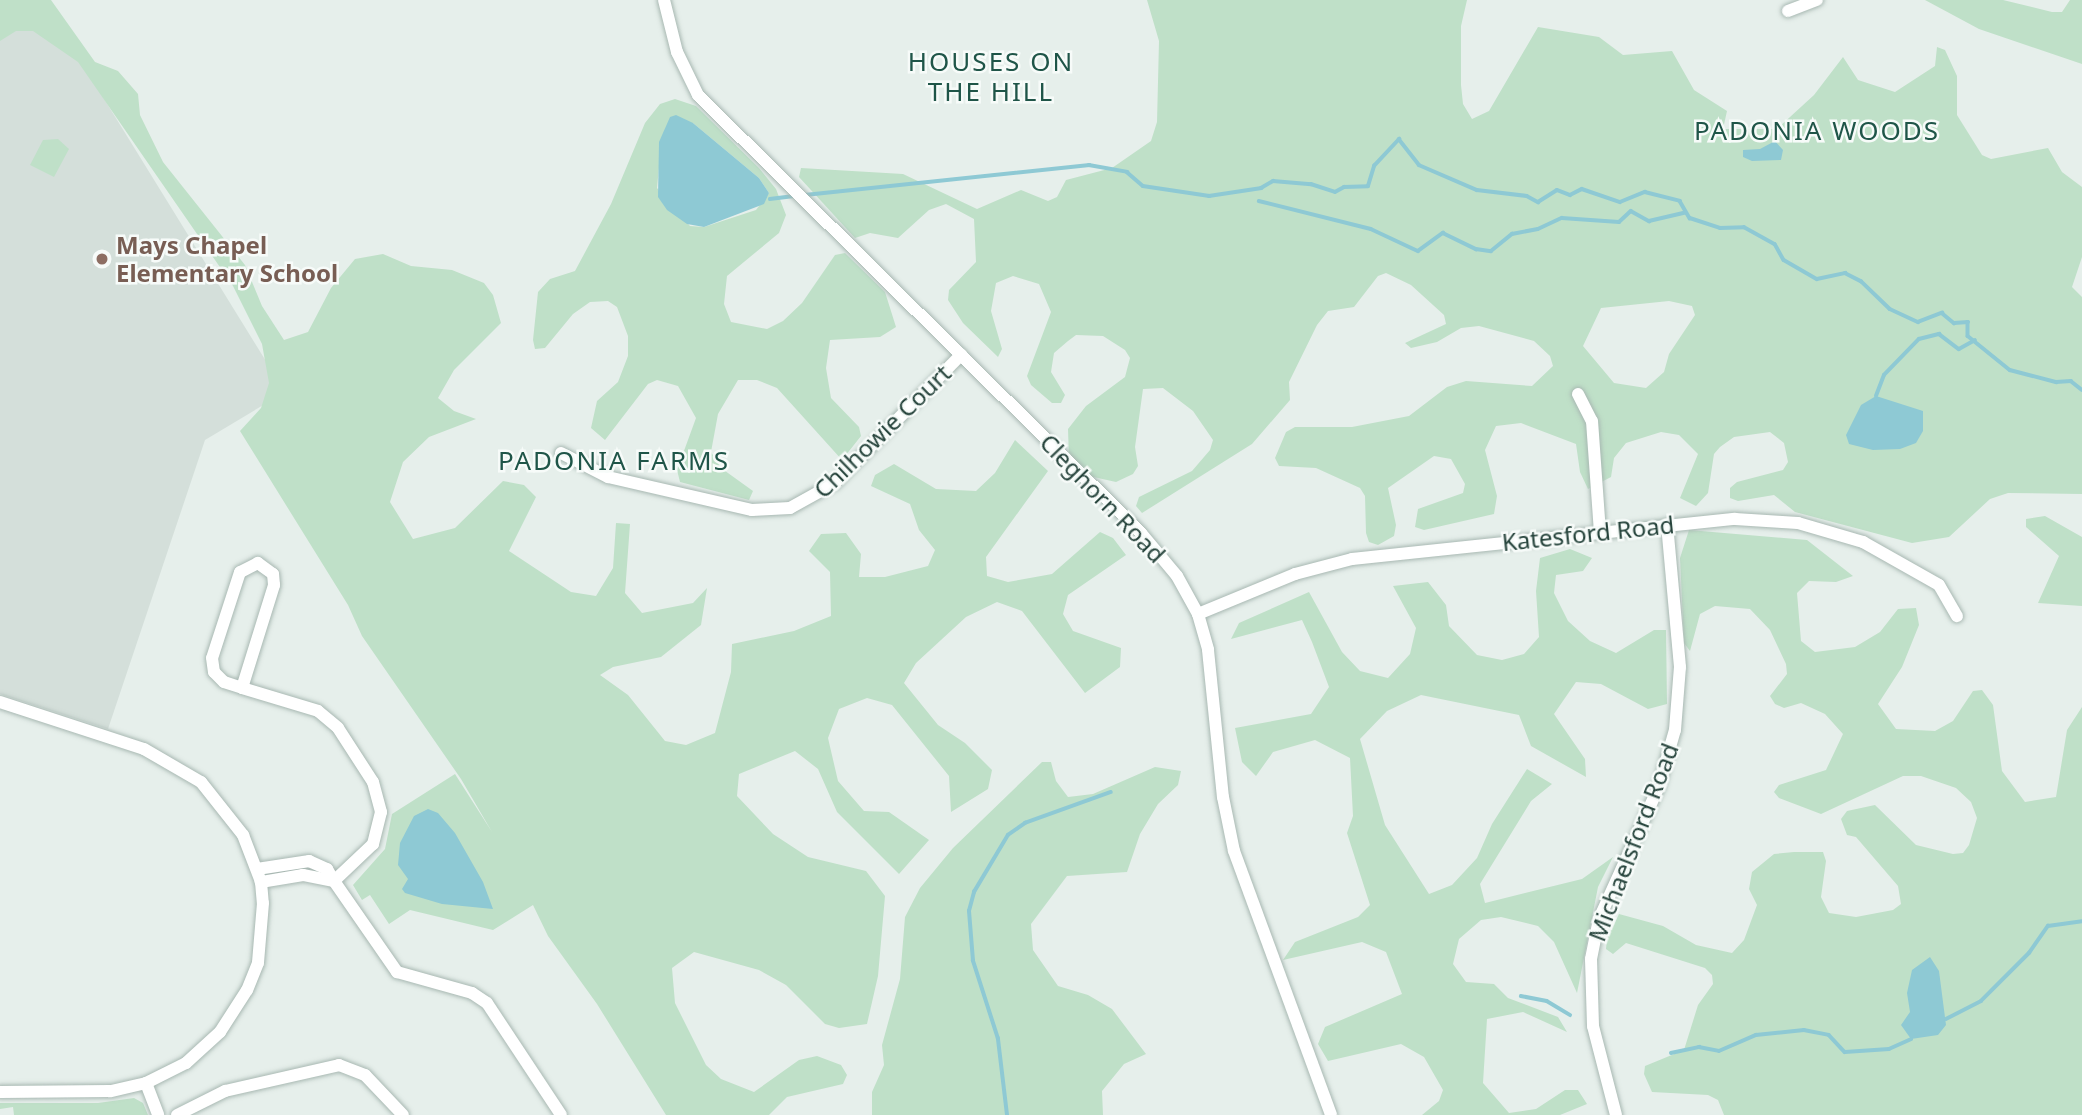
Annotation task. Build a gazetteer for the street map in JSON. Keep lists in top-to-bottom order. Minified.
{"streets":{"street":["Chilhowie Court","Cleghorn Road","Katesford Road","Michaelsford Road"]},"crossings":[["Chilhowie Court","Cleghorn Road"],["Cleghorn Road","Katesford Road"],["Katesford Road","Michaelsford Road"]],"districts":["HOUSES ON THE HILL","PADONIA WOODS","PADONIA FARMS"],"places":["Mays Chapel Elementary School"]}
